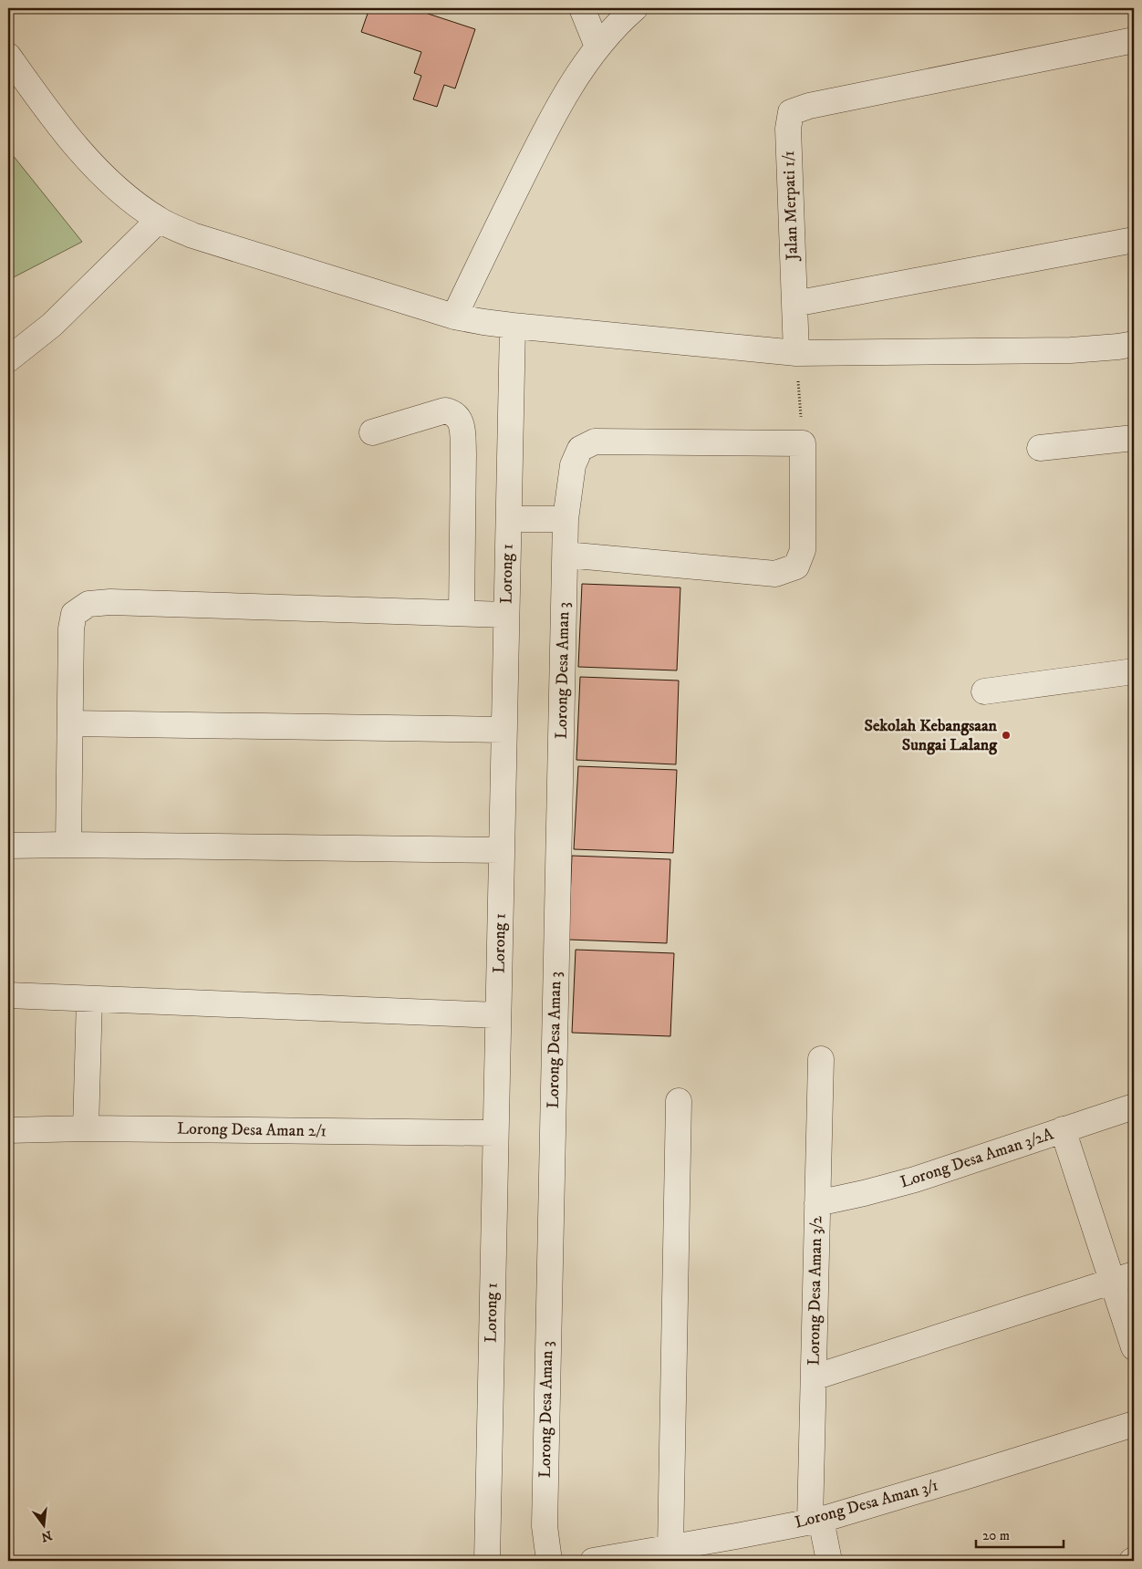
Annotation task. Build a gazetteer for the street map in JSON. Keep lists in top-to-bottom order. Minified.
{"streets":{"street":["Jalan Merpati 1/1","Lorong 1","Lorong Desa Aman 3","Lorong Desa Aman 2/1","Lorong Desa Aman 3/2A","Lorong Desa Aman 3/2","Lorong Desa Aman 3/1"]},"crossings":[["Lorong 1","Lorong Desa Aman 2/1"],["Lorong Desa Aman 3/2A","Lorong Desa Aman 3/2"],["Lorong Desa Aman 3/2","Lorong Desa Aman 3/1"]],"places":["Sekolah Kebangsaan Sungai Lalang"],"scale_bar":"20 m","north":"bottom"}
